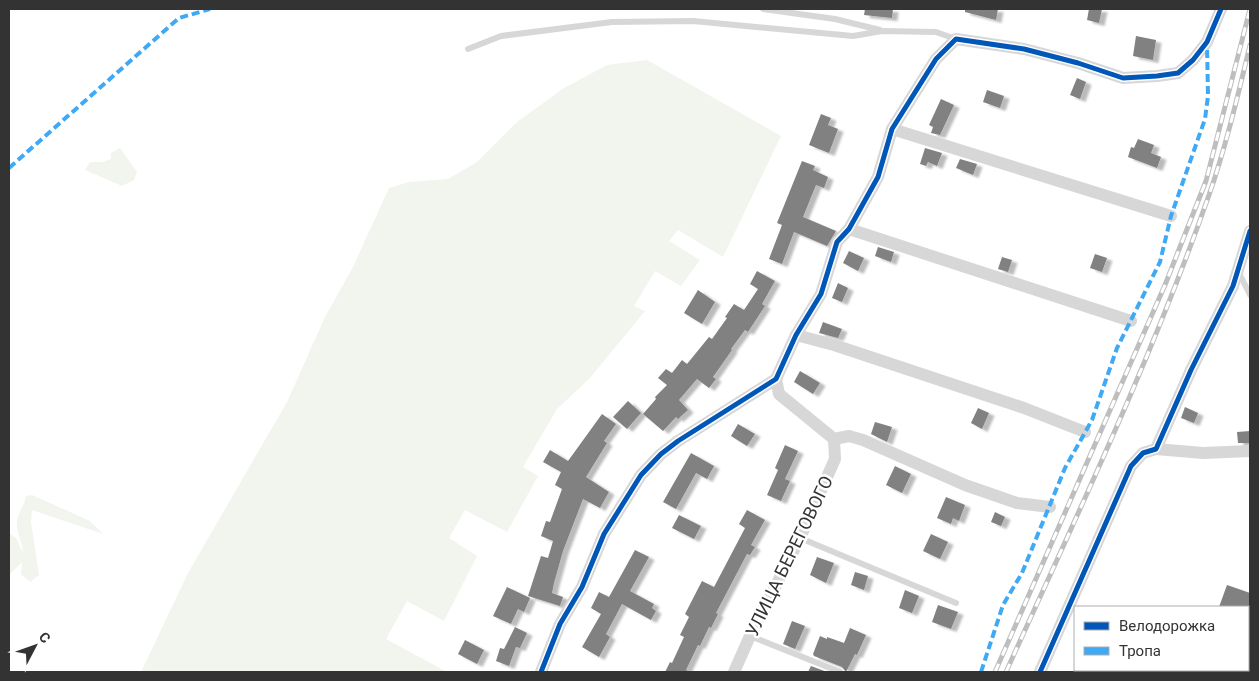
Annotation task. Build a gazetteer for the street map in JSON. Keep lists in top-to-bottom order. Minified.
{"streets":{"street":["УЛИЦА БЕРЕГОВОГО"]},"legend":["Велодорожка","Тропа"],"north":"top right"}
